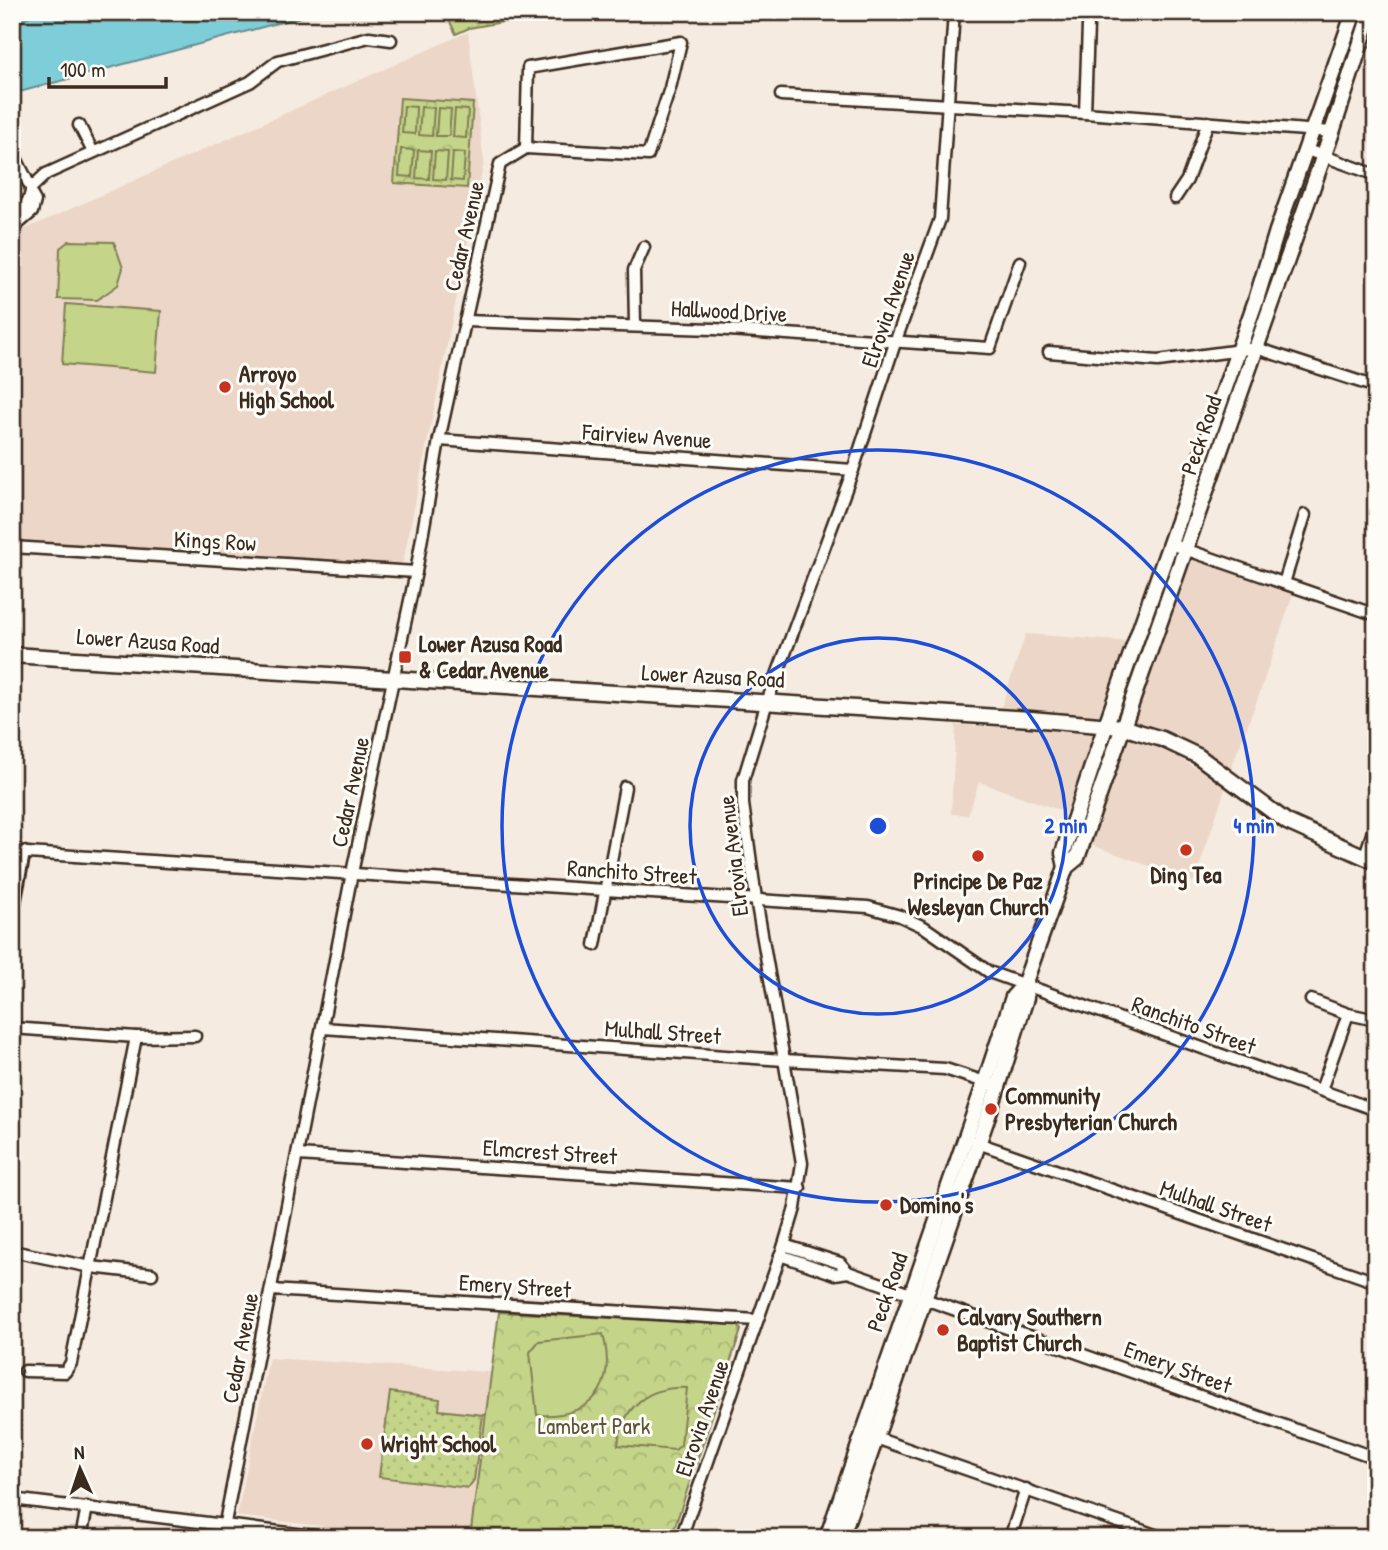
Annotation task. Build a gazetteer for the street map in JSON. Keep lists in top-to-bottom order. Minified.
{"streets":{"main road":["Peck Road","Lower Azusa Road"],"street":["Cedar Avenue","Elrovia Avenue","Hallwood Drive","Fairview Avenue","Kings Row","Ranchito Street","Mulhall Street","Elmcrest Street","Emery Street"]},"crossings":[["Cedar Avenue","Hallwood Drive"],["Cedar Avenue","Fairview Avenue"],["Cedar Avenue","Kings Row"],["Cedar Avenue","Lower Azusa Road"],["Cedar Avenue","Ranchito Street"],["Cedar Avenue","Mulhall Street"],["Cedar Avenue","Elmcrest Street"],["Cedar Avenue","Emery Street"],["Elrovia Avenue","Hallwood Drive"],["Elrovia Avenue","Fairview Avenue"],["Elrovia Avenue","Lower Azusa Road"],["Elrovia Avenue","Ranchito Street"],["Elrovia Avenue","Mulhall Street"],["Elrovia Avenue","Elmcrest Street"],["Elrovia Avenue","Emery Street"],["Peck Road","Lower Azusa Road"],["Peck Road","Ranchito Street"],["Peck Road","Mulhall Street"],["Peck Road","Emery Street"]],"parks":["Lambert Park"],"places":{"other":["Arroyo High School","Ding Tea","Principe De Paz Wesleyan Church","Community Presbyterian Church","Domino's","Calvary Southern Baptist Church","Wright School"],"transit":["Lower Azusa Road & Cedar Avenue"]},"scale_bar":"100 m","north":"top","rings":["2 min","4 min"]}
